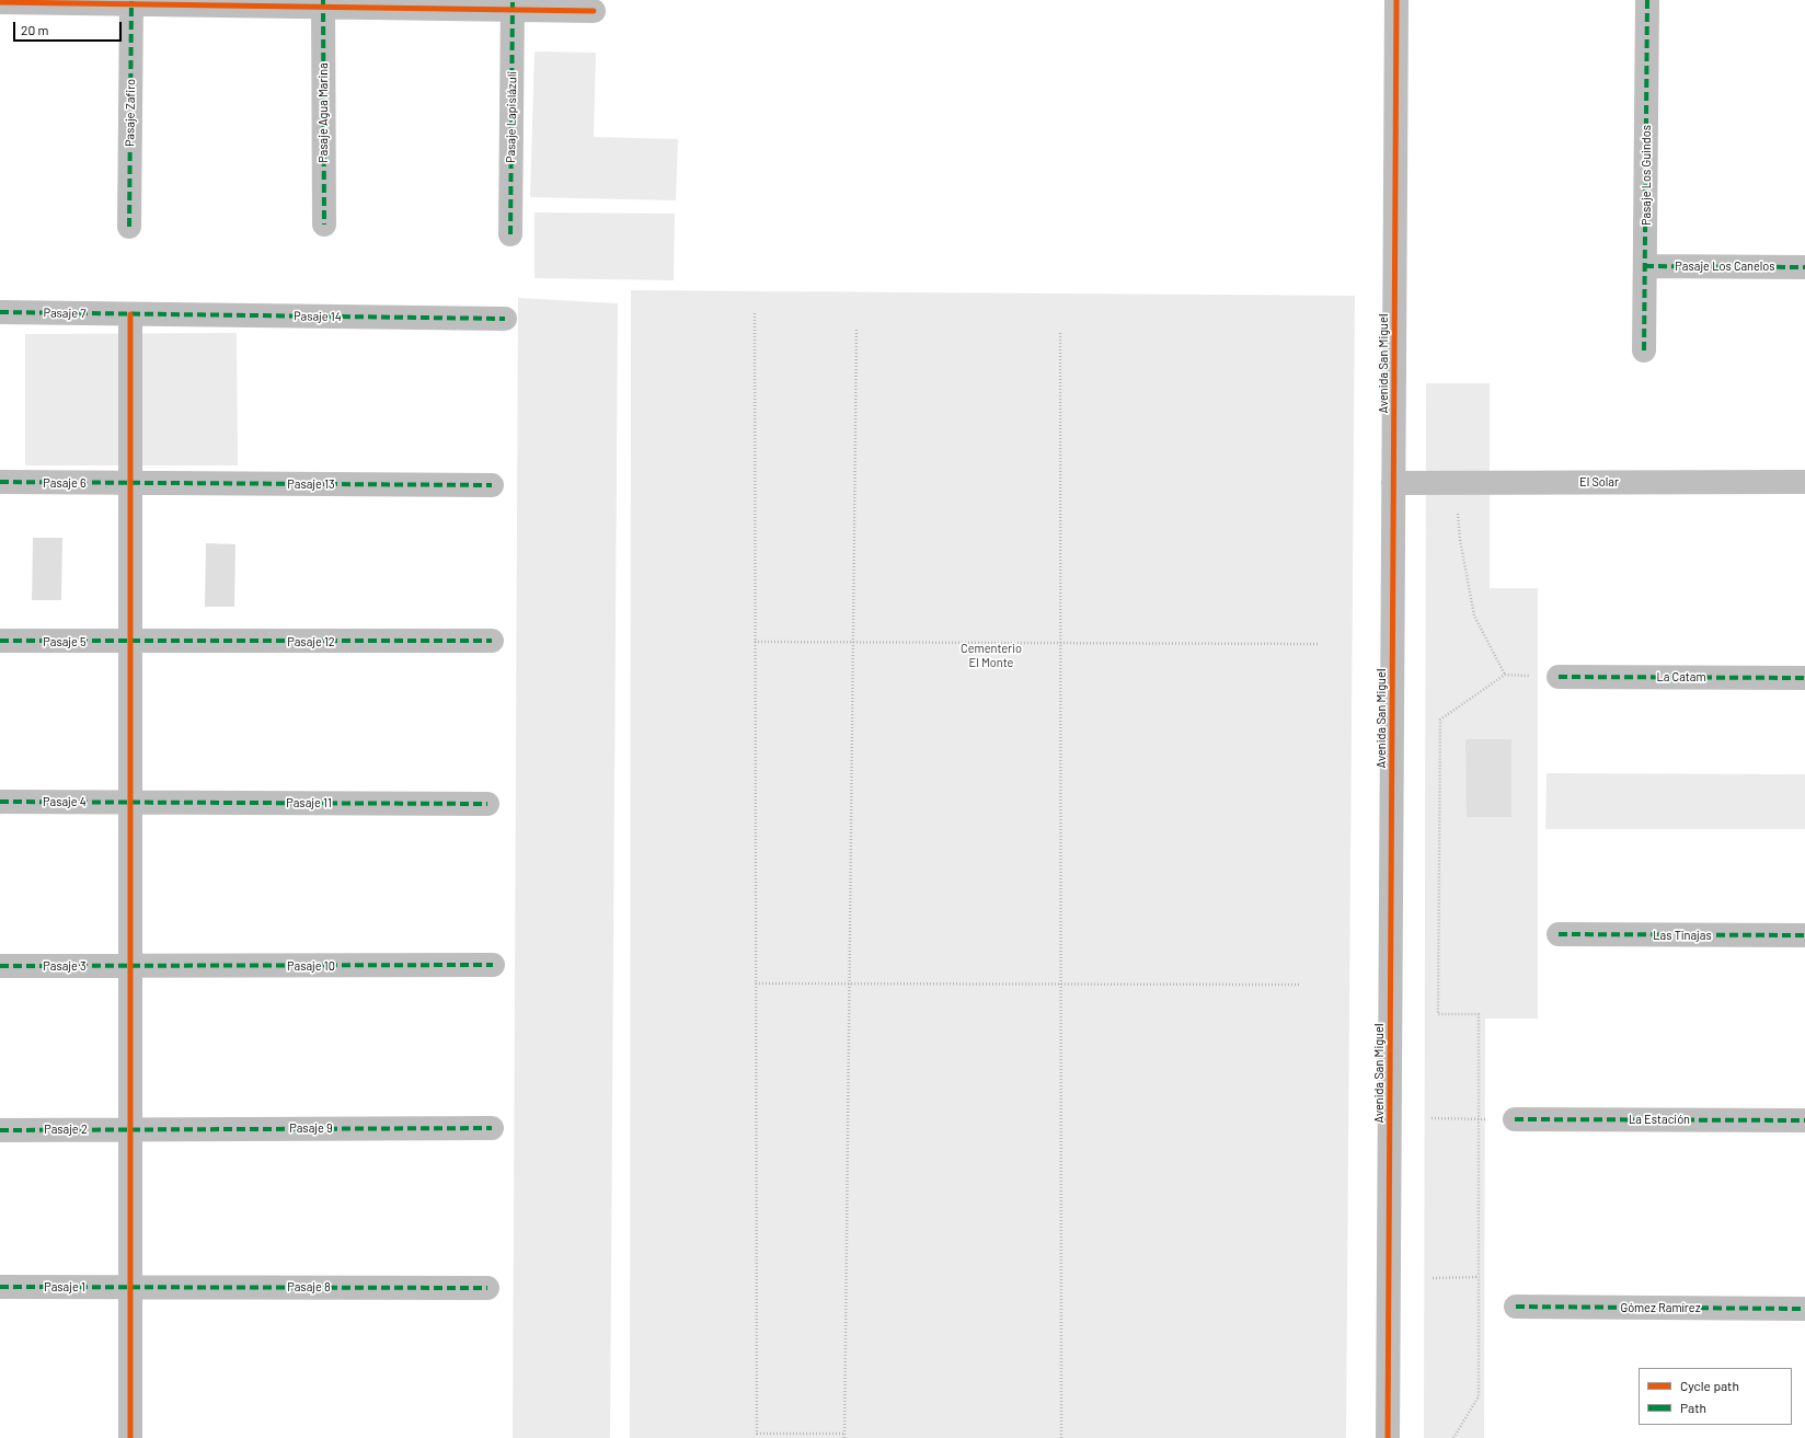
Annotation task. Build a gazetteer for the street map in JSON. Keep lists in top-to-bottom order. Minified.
{"streets":{"street":["Pasaje Zafiro","Pasaje Agua Marina","Pasaje Lapislázuli","Pasaje Los Guindos","Pasaje Los Canelos","Pasaje 7","Pasaje 14","Avenida San Miguel","El Solar","Pasaje 6","Pasaje 13","Pasaje 5","Pasaje 12","La Catam","Pasaje 4","Pasaje 11","Las Tinajas","Pasaje 3","Pasaje 10","La Estación","Pasaje 9","Pasaje 2","Pasaje 1","Pasaje 8","Gómez Ramírez"]},"crossings":[["Pasaje Los Guindos","Pasaje Los Canelos"],["Pasaje 7","Pasaje 14"],["Avenida San Miguel","El Solar"],["Pasaje 6","Pasaje 13"],["Pasaje 5","Pasaje 12"],["Pasaje 4","Pasaje 11"],["Pasaje 3","Pasaje 10"],["Pasaje 9","Pasaje 2"],["Pasaje 1","Pasaje 8"]],"parks":["Cementerio El Monte"],"legend":["Cycle path","Path"],"scale_bar":"20 m"}
